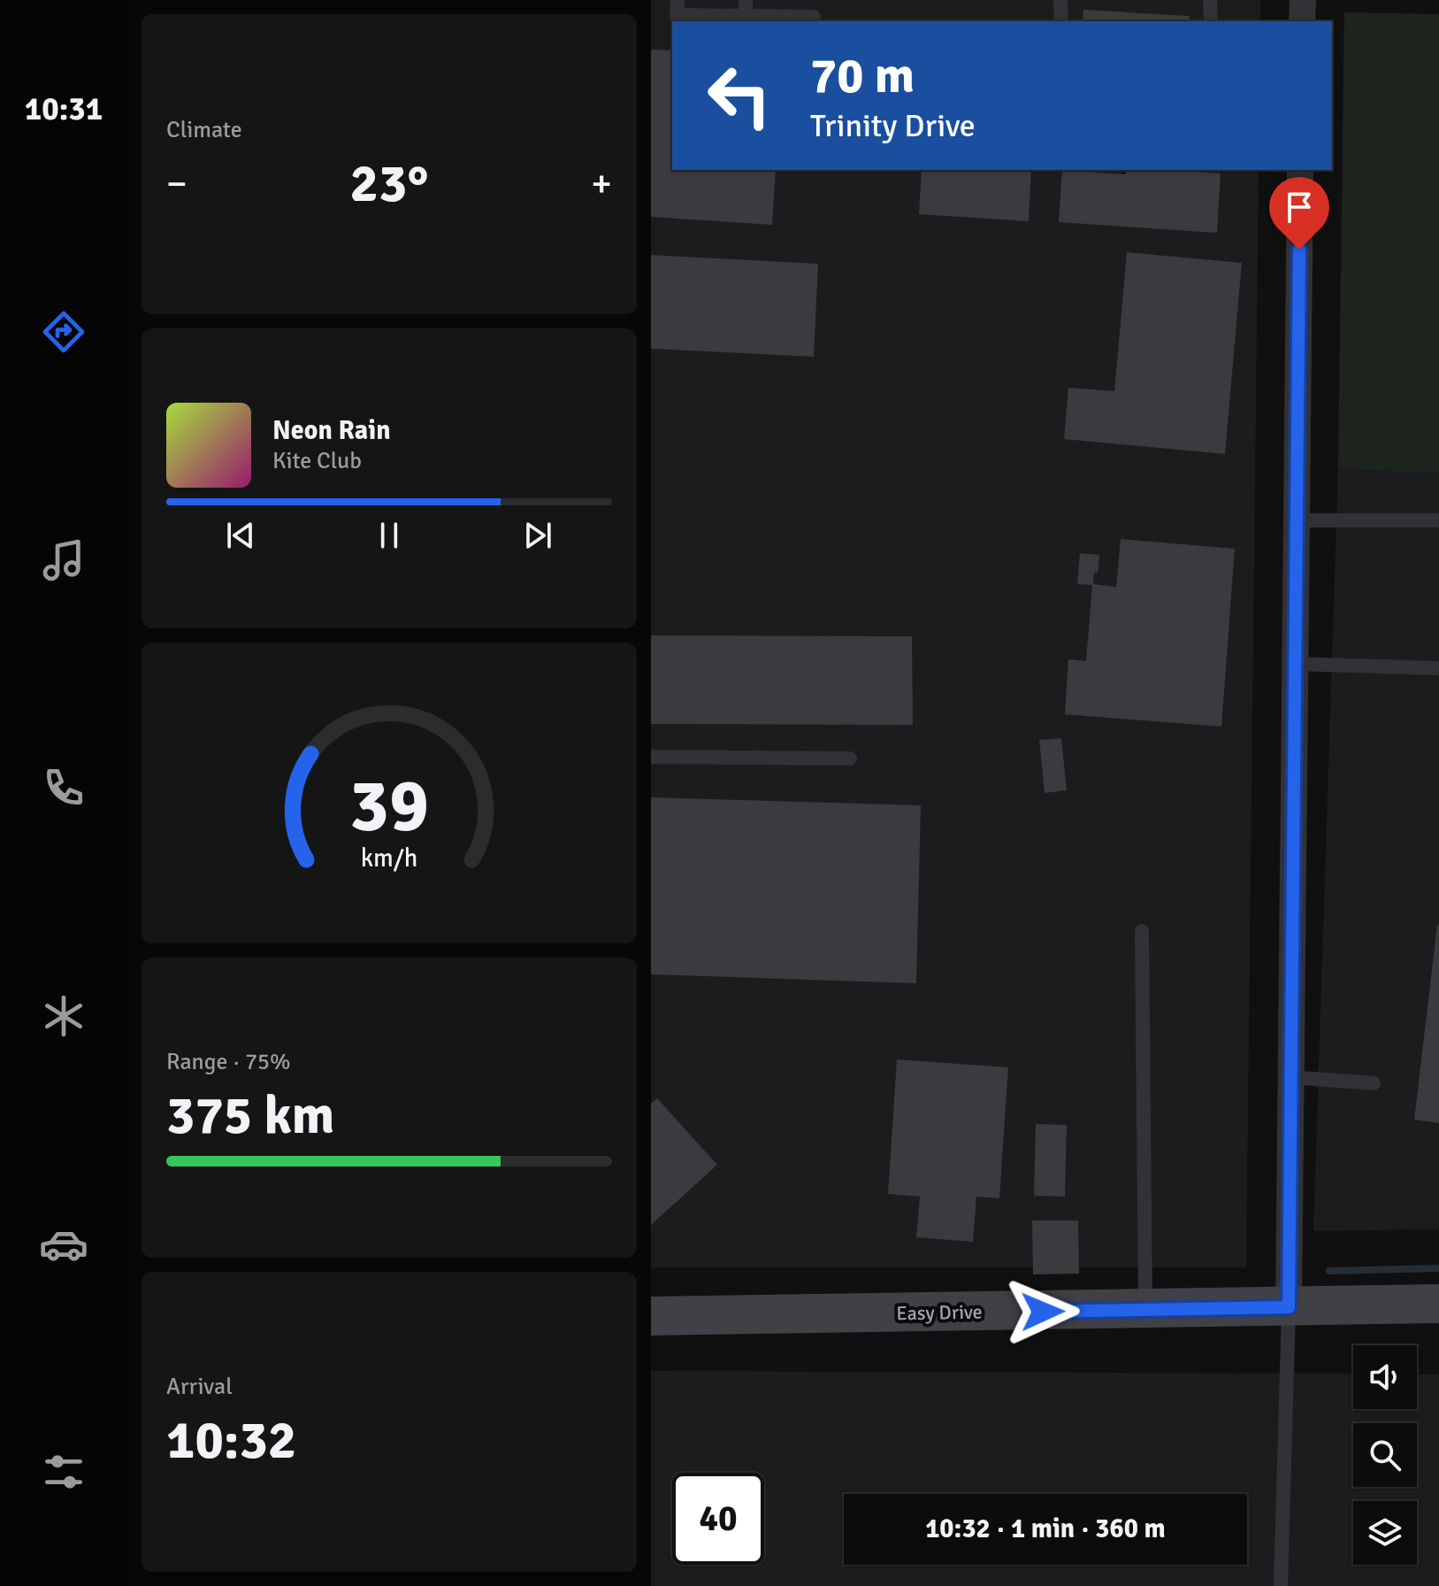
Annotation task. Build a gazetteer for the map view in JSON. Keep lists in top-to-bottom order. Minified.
{"streets":{"street":["Easy Drive"]},"page":{"tabs":"10:31","tile":["Climate",["Range · 75%","375 km"],["Arrival","10:32"]],"turn":["70 m","Trinity Drive"],"heat":["−","23°","+"],"song":["Neon Rain","Kite Club"],"limit":"40","trip":"10:32 · 1 min · 360 m","gauge":["39","km/h"]}}
